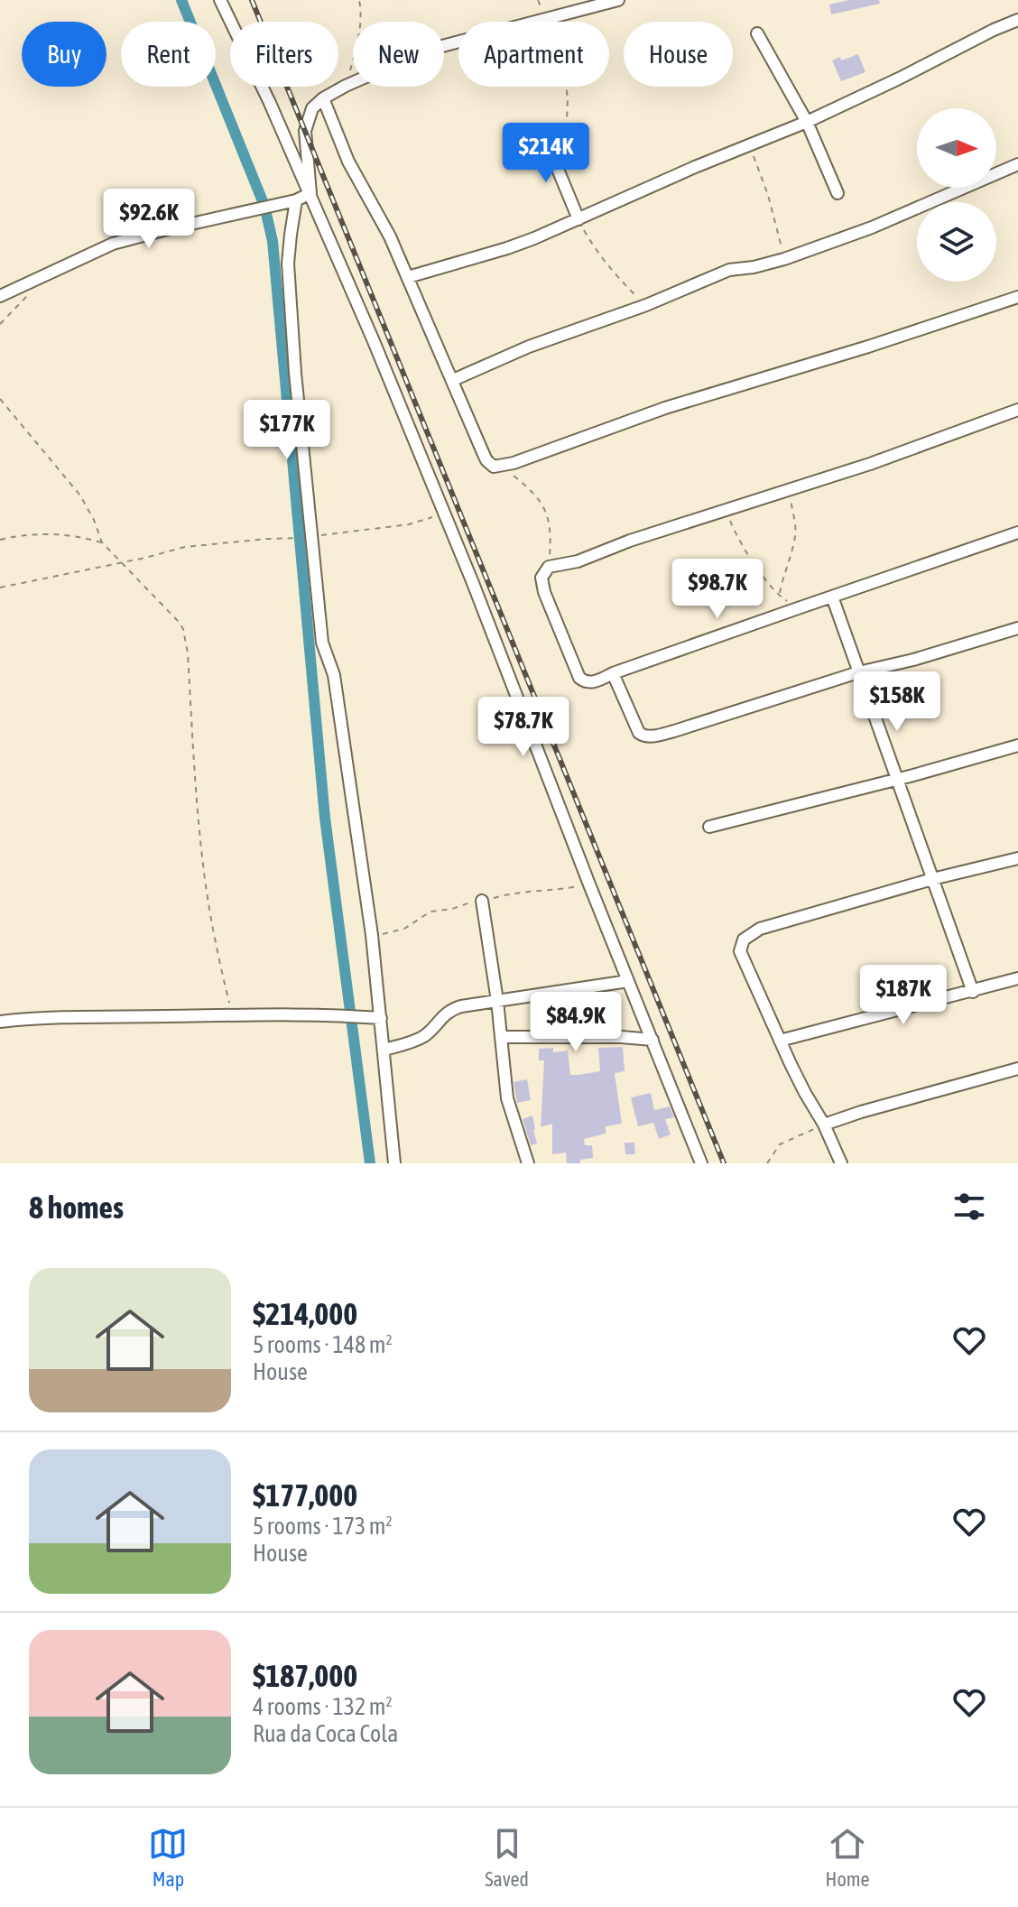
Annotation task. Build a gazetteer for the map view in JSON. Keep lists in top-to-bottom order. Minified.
{"north":"right","page":{"chip":["Buy","Rent","Filters","New","Apartment","House"],"price":["$214K","$92.6K","$177K","$98.7K","$158K","$78.7K","$187K","$84.9K"],"heading":"8 homes","list":[{"name":"$214,000","note":"5 rooms · 148 m² · House"},{"name":"$177,000","note":"5 rooms · 173 m² · House"},{"name":"$187,000","note":"4 rooms · 132 m² · Rua da Coca Cola"}],"tabs":["Map","Saved","Home"]}}
